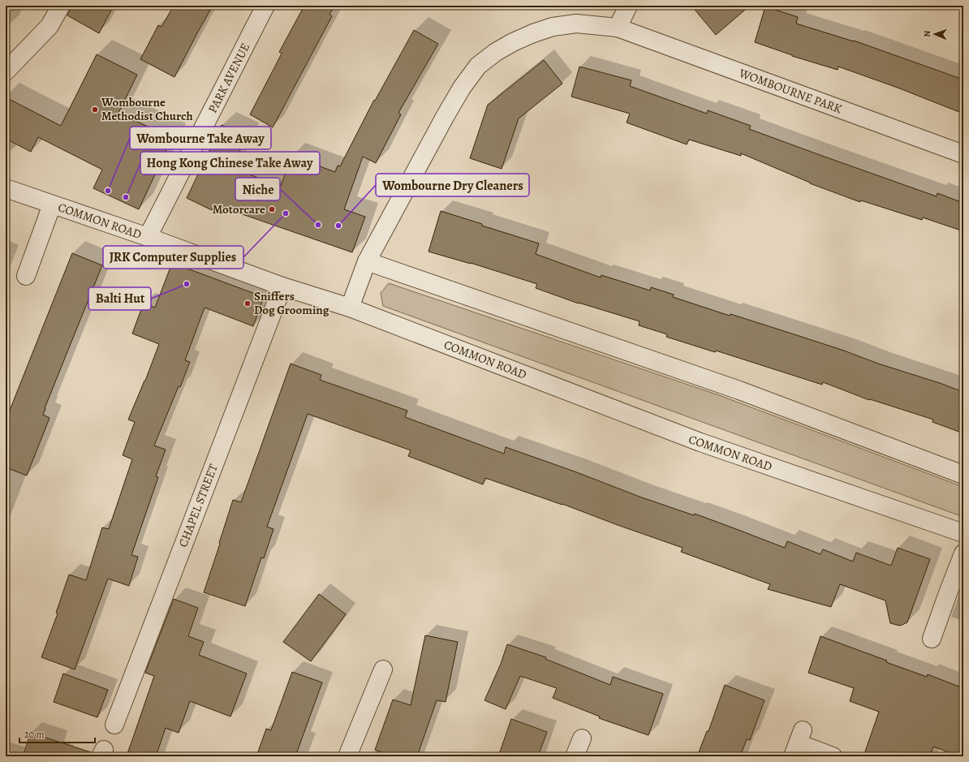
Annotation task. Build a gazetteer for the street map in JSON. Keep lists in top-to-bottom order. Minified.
{"streets":{"street":["PARK AVENUE","WOMBOURNE PARK","COMMON ROAD","CHAPEL STREET"]},"crossings":[["PARK AVENUE","COMMON ROAD"],["WOMBOURNE PARK","COMMON ROAD"],["COMMON ROAD","CHAPEL STREET"]],"places":["Wombourne Methodist Church","Wombourne Take Away","Hong Kong Chinese Take Away","Motorcare","JRK Computer Supplies","Niche","Wombourne Dry Cleaners","Balti Hut","Sniffers Dog Grooming"],"scale_bar":"20 m","north":"left"}
